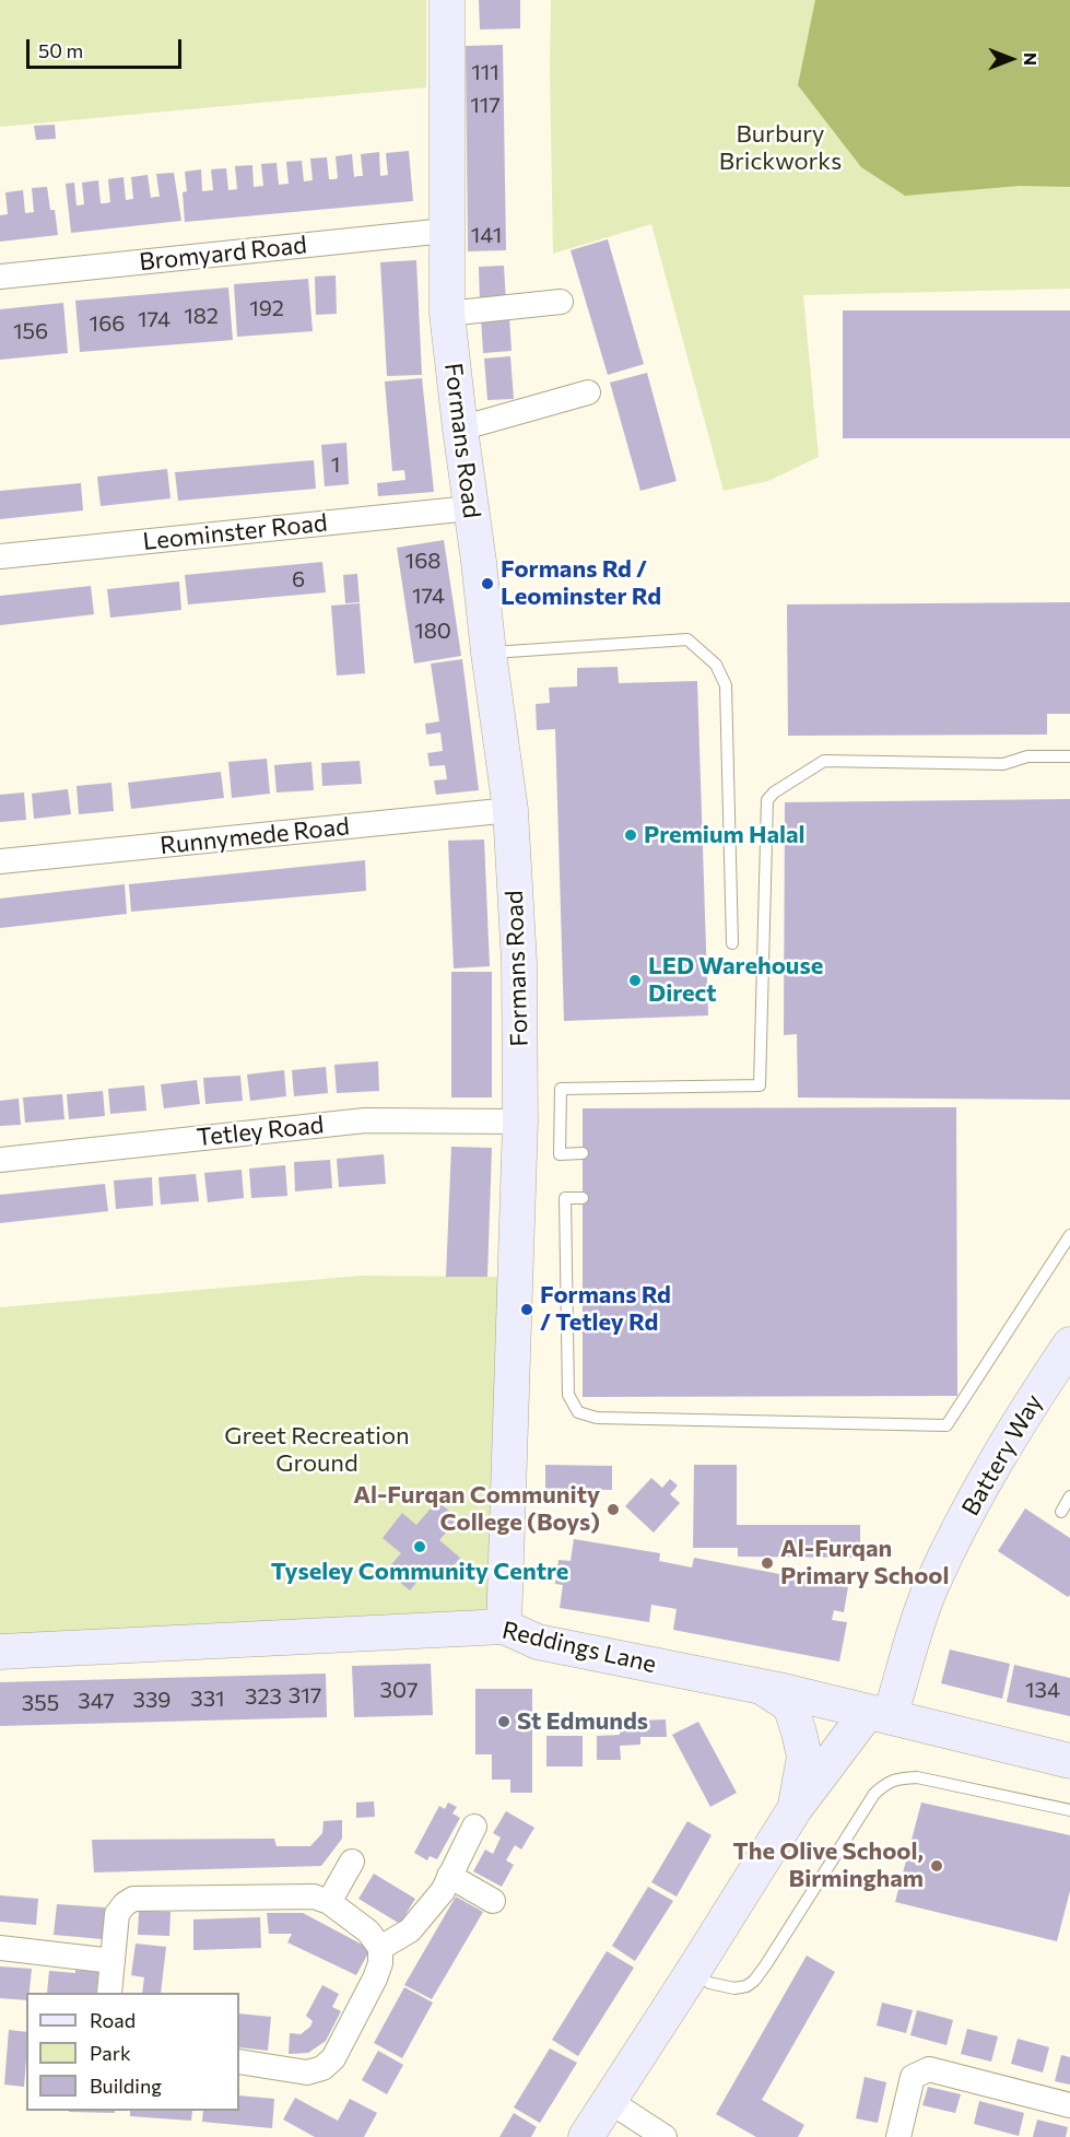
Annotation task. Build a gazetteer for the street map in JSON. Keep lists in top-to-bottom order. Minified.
{"streets":{"street":["Bromyard Road","Formans Road","Leominster Road","Runnymede Road","Tetley Road","Battery Way","Reddings Lane"]},"crossings":[["Bromyard Road","Formans Road"],["Formans Road","Leominster Road"],["Formans Road","Runnymede Road"],["Formans Road","Tetley Road"],["Formans Road","Reddings Lane"],["Battery Way","Reddings Lane"]],"parks":["Burbury Brickworks","Greet Recreation Ground"],"places":["Formans Rd / Leominster Rd","Premium Halal","LED Warehouse Direct","Formans Rd / Tetley Rd","Al-Furqan Community College (Boys)","Tyseley Community Centre","Al-Furqan Primary School","St Edmunds","The Olive School, Birmingham"],"house_numbers":["111","117","141","192","182","174","166","156","1","168","6","174","180","307","134","317","323","331","339","347","355"],"legend":["Road","Park","Building"],"scale_bar":"50 m","north":"right"}
